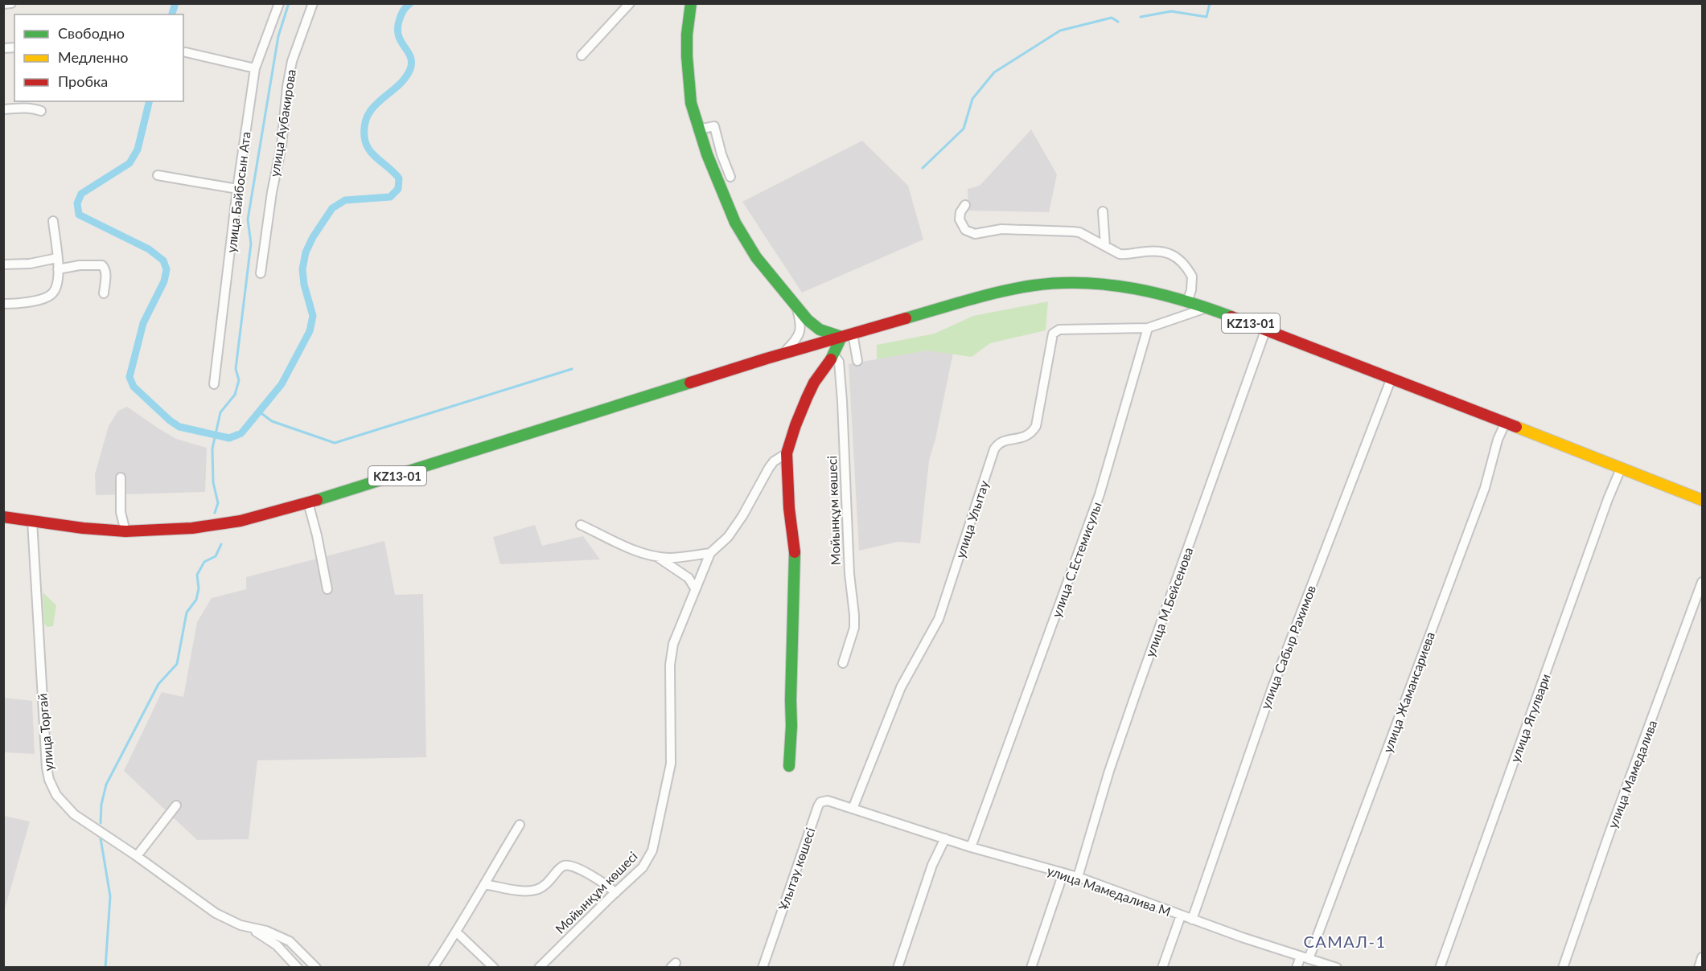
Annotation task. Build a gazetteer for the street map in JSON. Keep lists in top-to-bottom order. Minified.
{"streets":{"main road":["KZ13-01"],"street":["улица Аубакирова","улица Байбосын Ата","Мойынқұм көшесі","улица Улытау","улица С.Естемисулы","улица М.Бейсенова","улица Сабыр Рахимов","улица Жамансариева","улица Ягулвари","улица Торгай","улица Мамедалива","Ұлытау көшесі","улица Мамедалива М"]},"crossings":[["KZ13-01","улица М.Бейсенова"],["KZ13-01","улица Сабыр Рахимов"],["KZ13-01","улица Жамансариева"],["KZ13-01","улица Ягулвари"],["KZ13-01","улица Торгай"],["улица Улытау","улица С.Естемисулы"],["улица Улытау","Ұлытау көшесі"],["улица Улытау","улица Мамедалива М"],["улица С.Естемисулы","улица Мамедалива М"],["улица М.Бейсенова","улица Мамедалива М"],["улица Сабыр Рахимов","улица Мамедалива М"],["улица Жамансариева","улица Мамедалива М"],["Ұлытау көшесі","улица Мамедалива М"]],"districts":["САМАЛ-1"],"legend":["Свободно","Медленно","Пробка"]}
